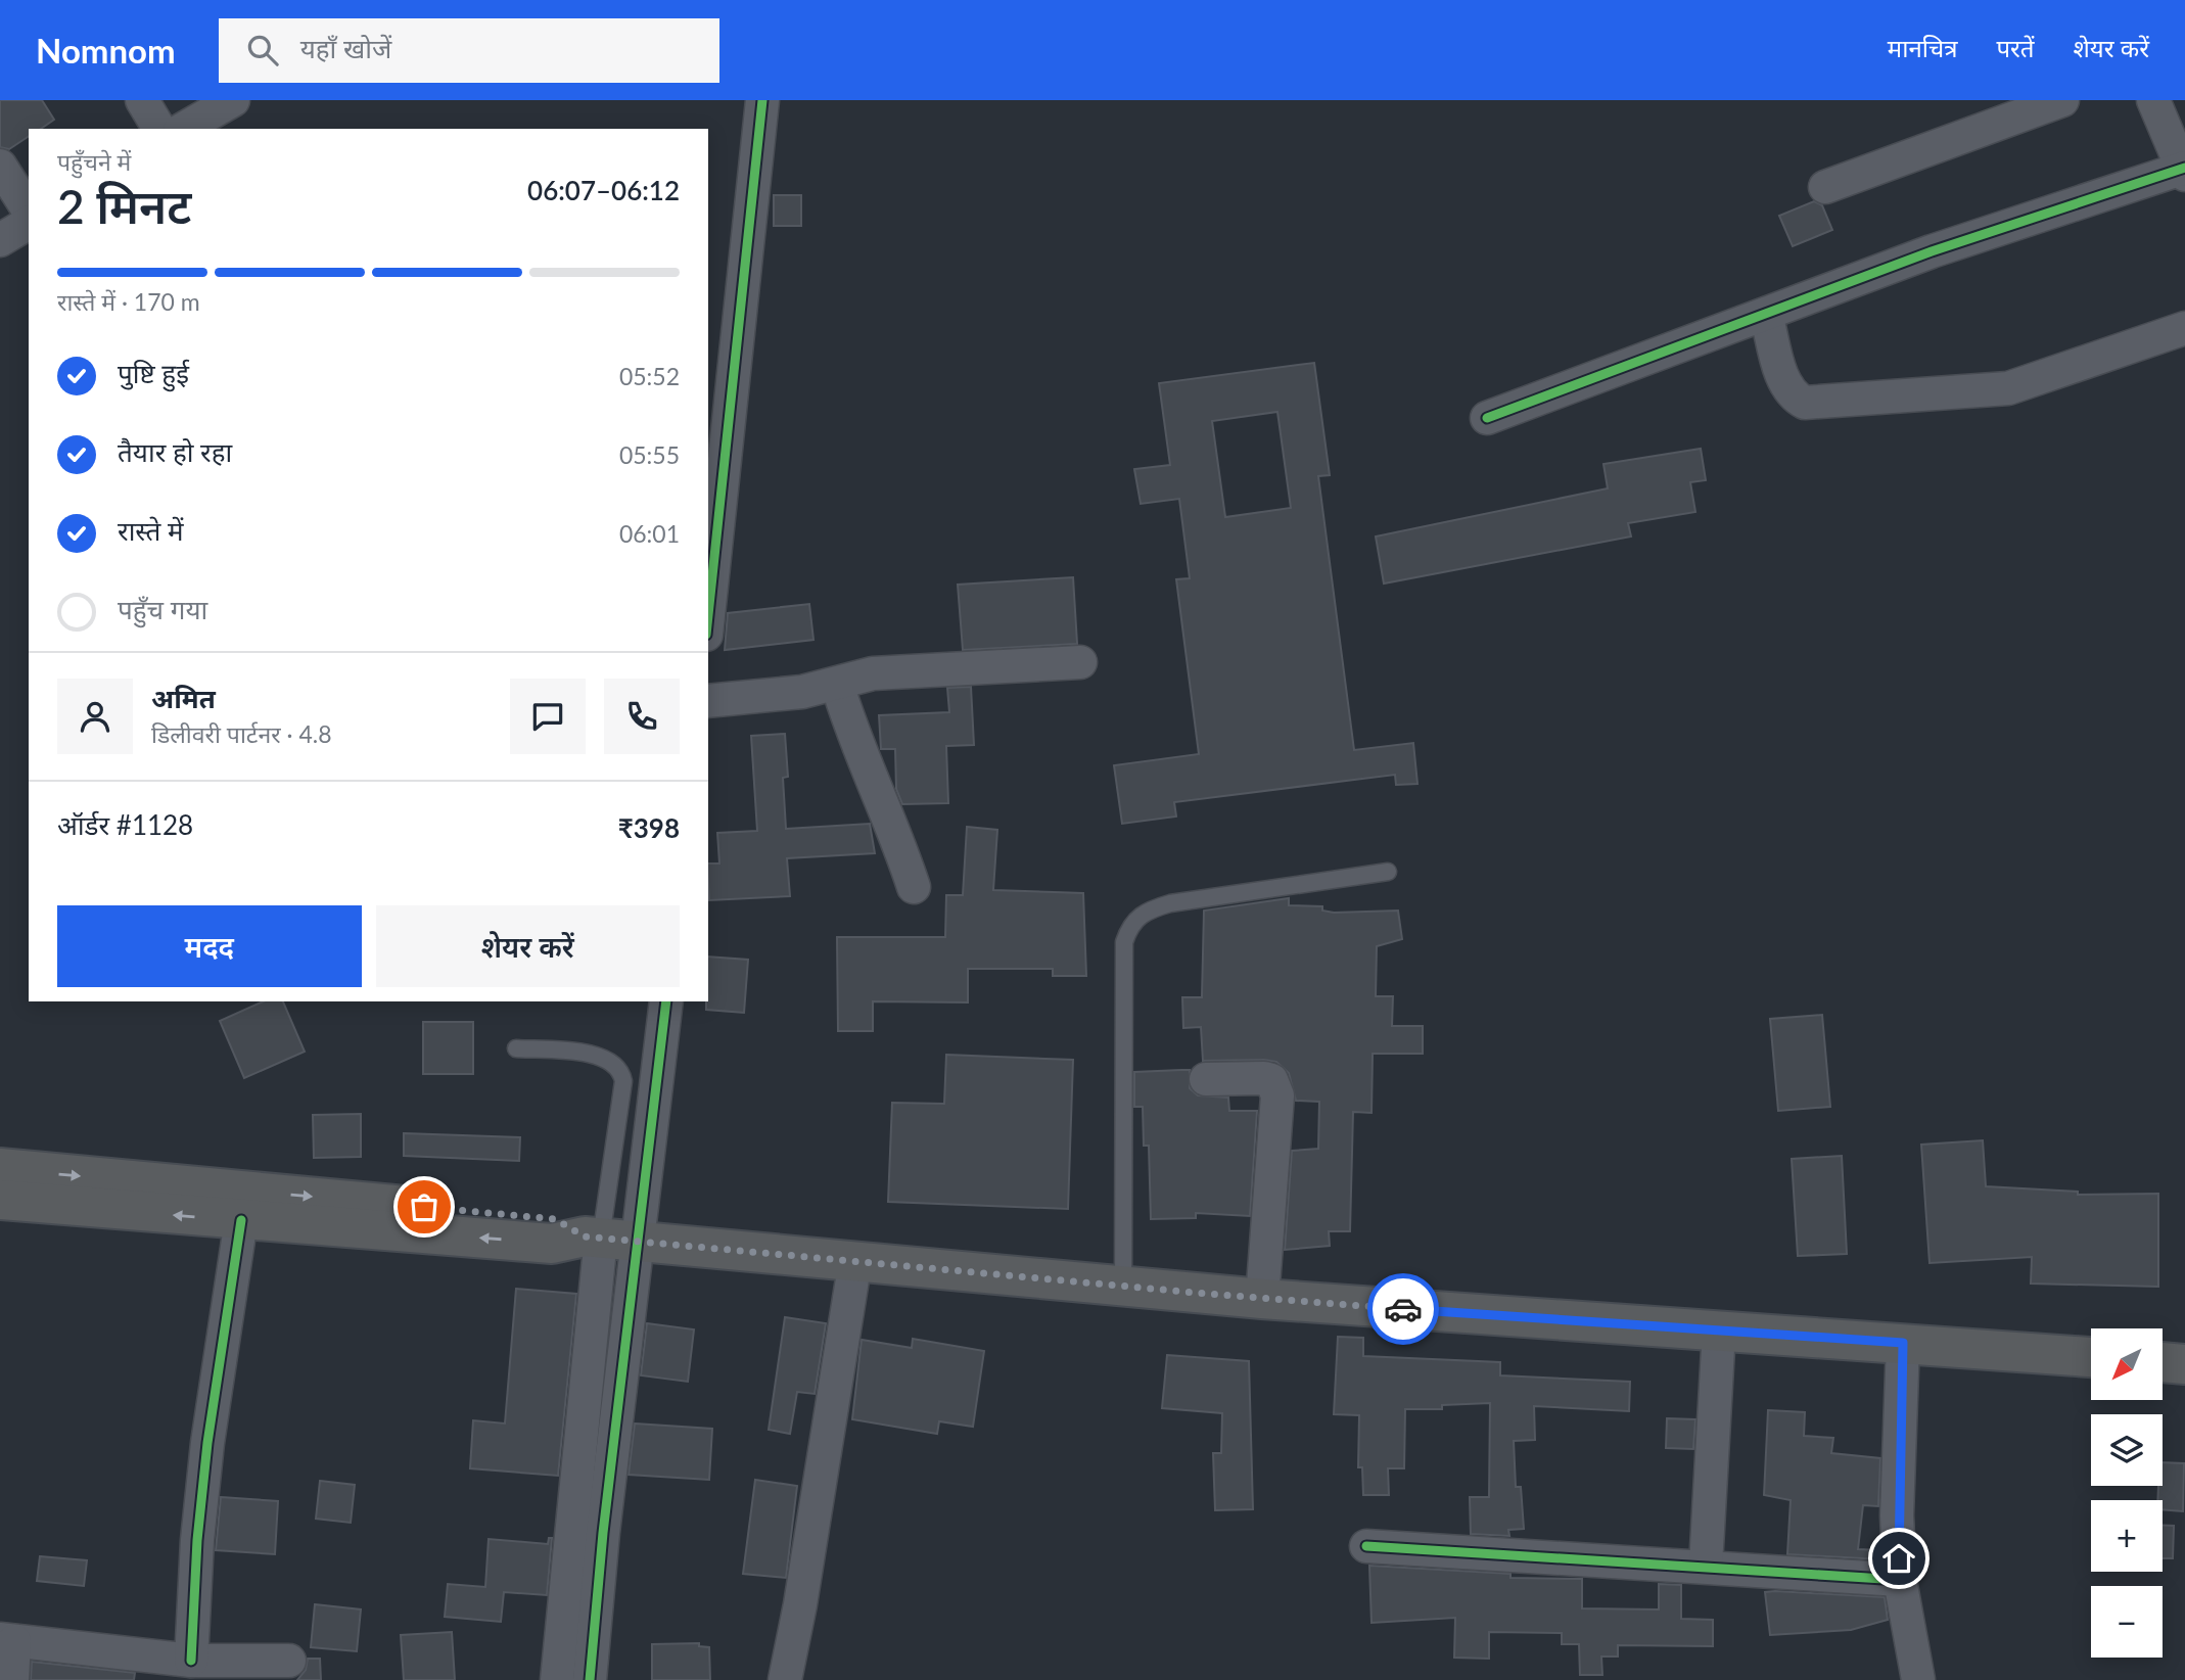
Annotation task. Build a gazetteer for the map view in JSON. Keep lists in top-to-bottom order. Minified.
{"north":"bottom left","page":{"header":"Nomnom","search":"यहाँ खोजें","nav":["मानचित्र","परतें","शेयर करें"],"heading":["2 मिनट","पहुँचने में","06:07–06:12"],"panel":["अमित","डिलीवरी पार्टनर · 4.8","ऑर्डर #1128","₹398"],"bar":"रास्ते में · 170 m","list":[["पुष्टि हुई","05:52"],["तैयार हो रहा","05:55"],["रास्ते में","06:01"],"पहुँच गया"],"buttons":["मदद","शेयर करें"],"map_buttons":["+","−"]}}
